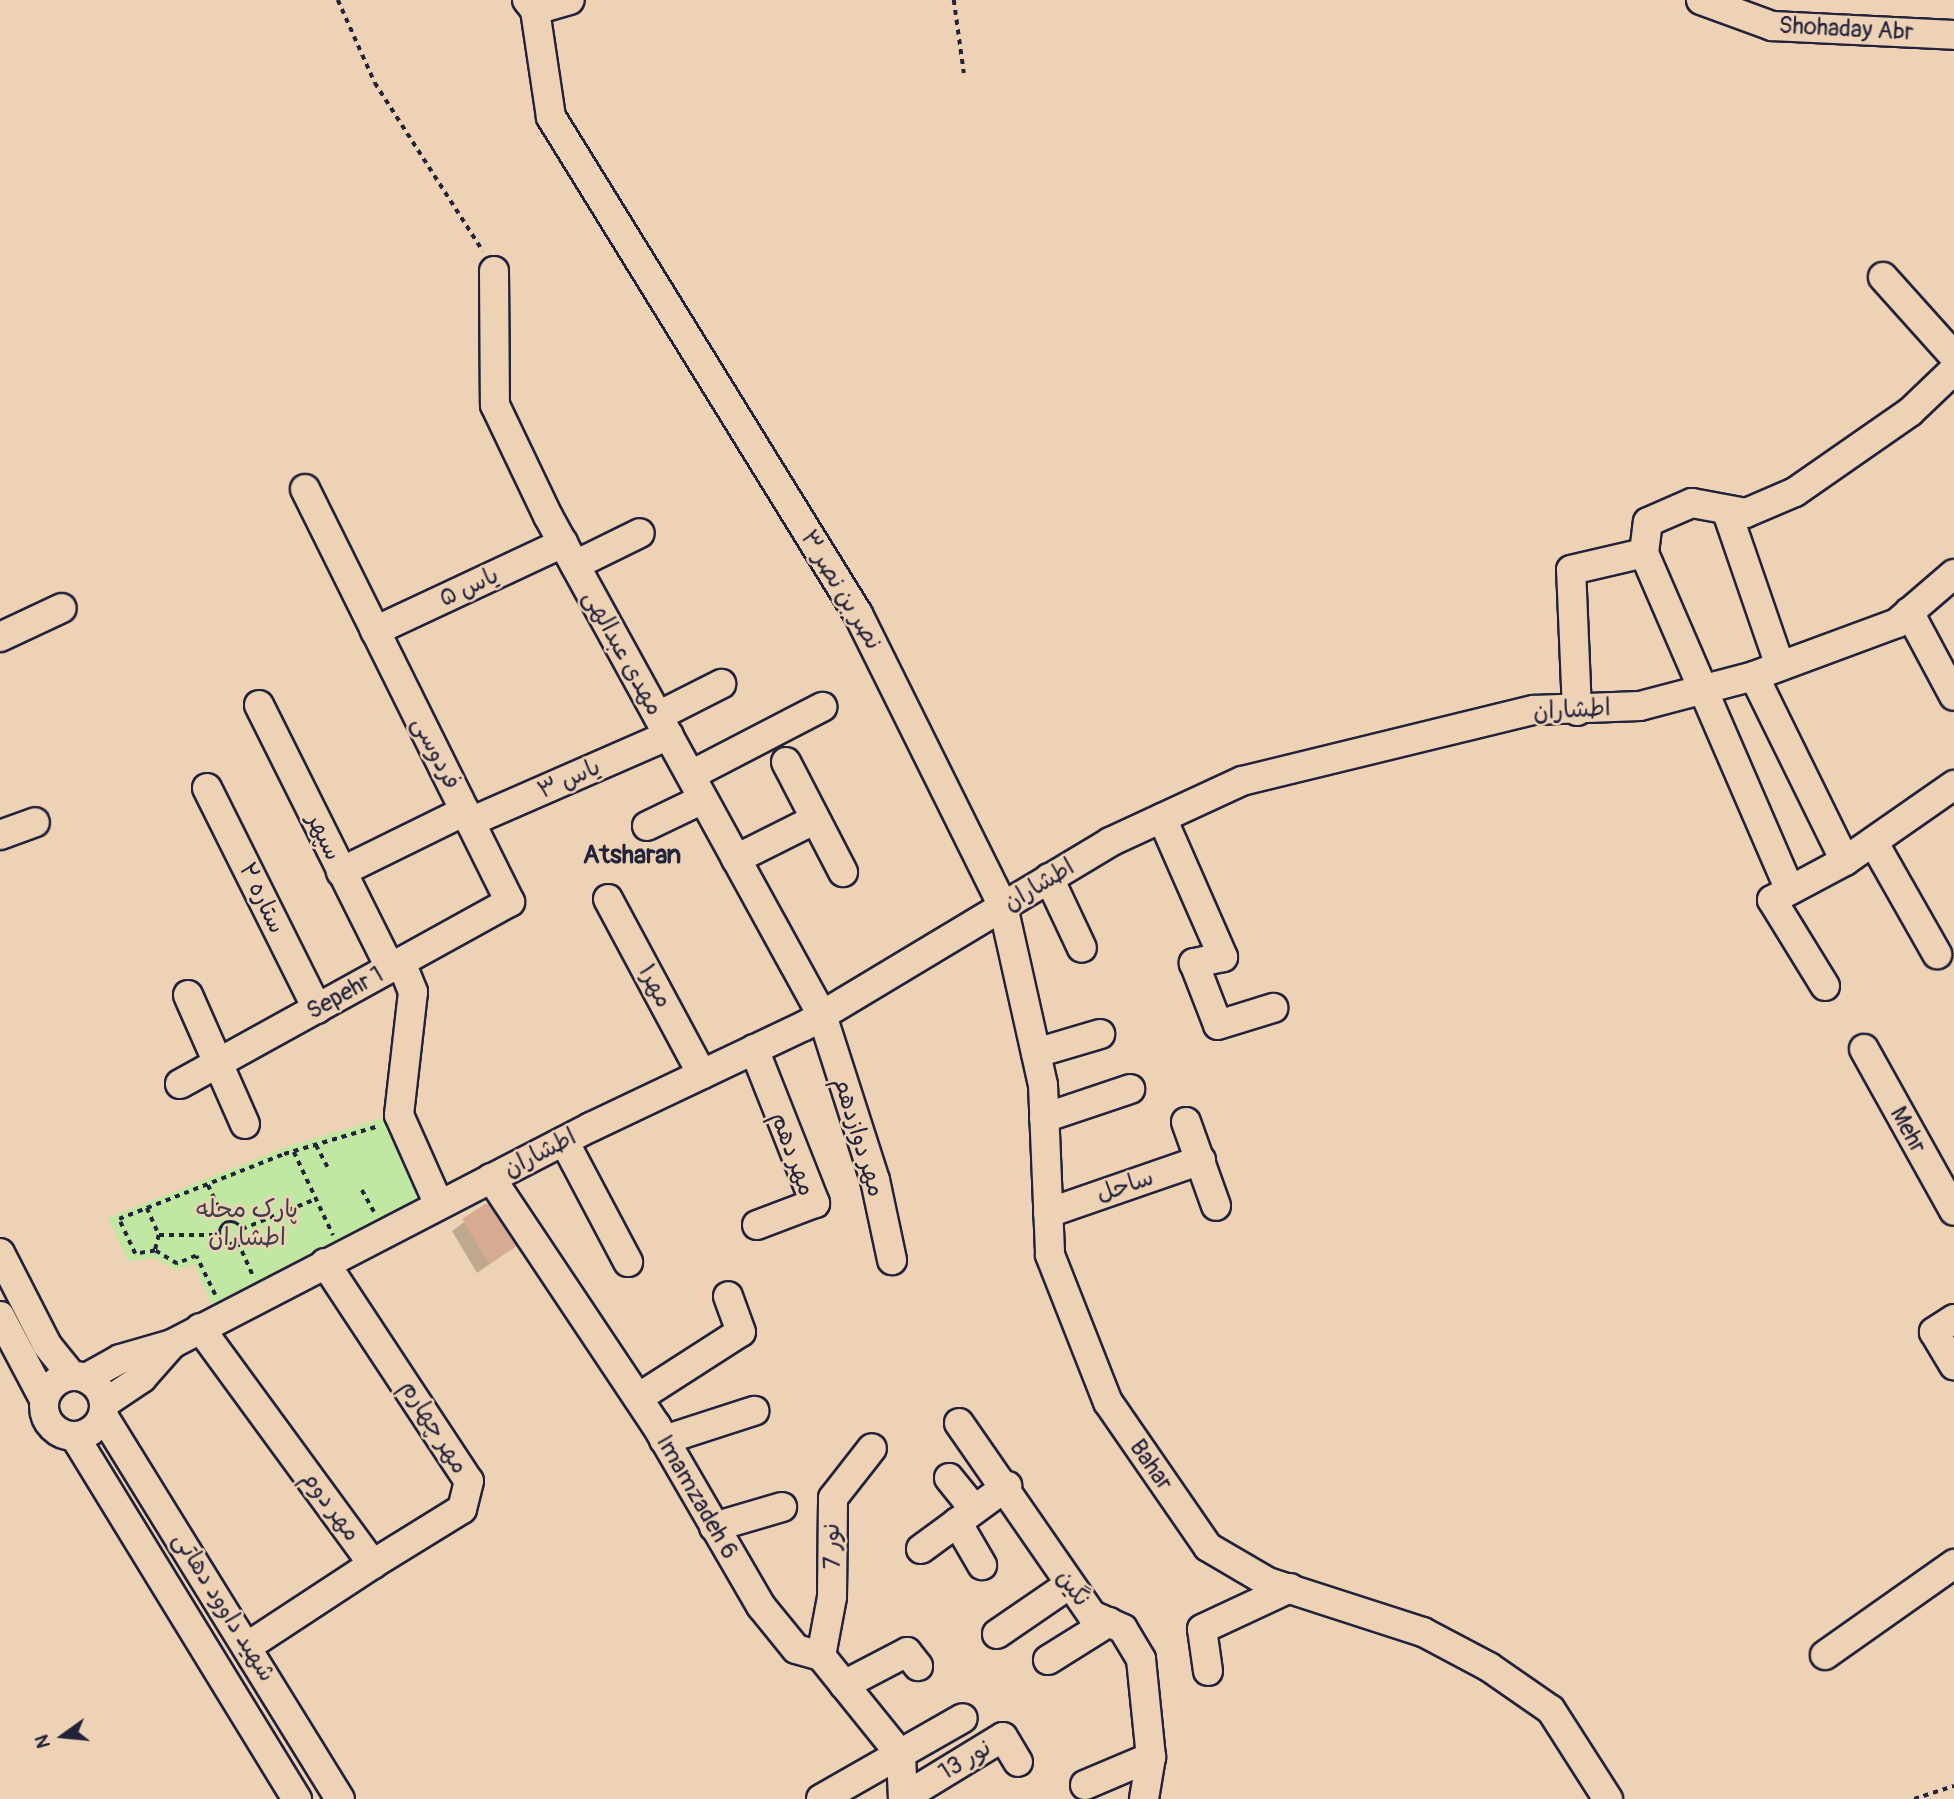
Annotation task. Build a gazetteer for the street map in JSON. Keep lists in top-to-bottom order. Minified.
{"streets":{"street":["Shohaday Abr","یاس ۵","نصر بن نصر ۳","مهدی عبدالهی","اطشاران","فردوسی","یاس ۳","سپهر","ستاره ۲","مهر۱","Sepehr 1","Mehr","مهر دوازدهم","مهر دهم","ساحل","مهر چهارم","Bahar","Imamzadeh 6","مهر دوم","نور 7","نگین","شهید داوود دهاتی","نور 13"]},"crossings":[["یاس ۵","مهدی عبدالهی"],["یاس ۵","فردوسی"],["نصر بن نصر ۳","اطشاران"],["نصر بن نصر ۳","Bahar"],["مهدی عبدالهی","اطشاران"],["مهدی عبدالهی","یاس ۳"],["مهدی عبدالهی","مهر دوازدهم"],["اطشاران","سپهر"],["اطشاران","مهر۱"],["اطشاران","مهر دوازدهم"],["اطشاران","مهر دهم"],["اطشاران","مهر چهارم"],["اطشاران","Bahar"],["اطشاران","Imamzadeh 6"],["اطشاران","مهر دوم"],["اطشاران","شهید داوود دهاتی"],["فردوسی","یاس ۳"],["فردوسی","Sepehr 1"],["یاس ۳","سپهر"],["سپهر","Sepehr 1"],["ستاره ۲","Sepehr 1"],["ساحل","Bahar"],["مهر چهارم","مهر دوم"],["Imamzadeh 6","نور 7"],["مهر دوم","شهید داوود دهاتی"]],"districts":["Atsharan"],"parks":["پارک محله اطشاران"],"north":"left"}
